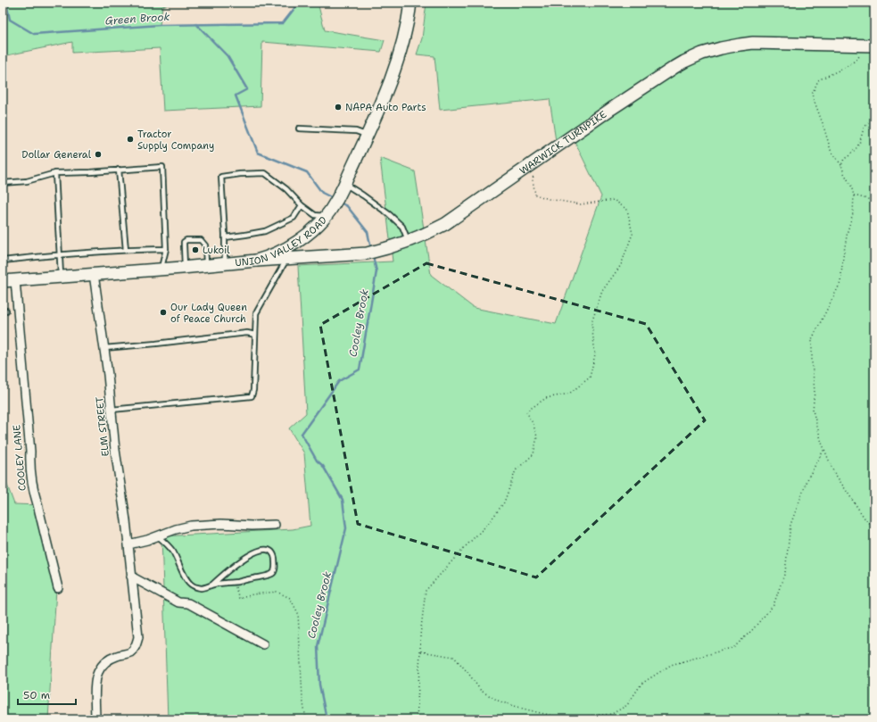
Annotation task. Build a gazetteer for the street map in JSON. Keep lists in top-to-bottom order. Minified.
{"streets":{"street":["WARWICK TURNPIKE","UNION VALLEY ROAD","ELM STREET","COOLEY LANE"]},"crossings":[["WARWICK TURNPIKE","UNION VALLEY ROAD"],["UNION VALLEY ROAD","ELM STREET"],["UNION VALLEY ROAD","COOLEY LANE"]],"water":["Green Brook","Cooley Brook"],"places":["NAPA Auto Parts","Tractor Supply Company","Dollar General","Lukoil","Our Lady Queen of Peace Church"],"scale_bar":"50 m"}
